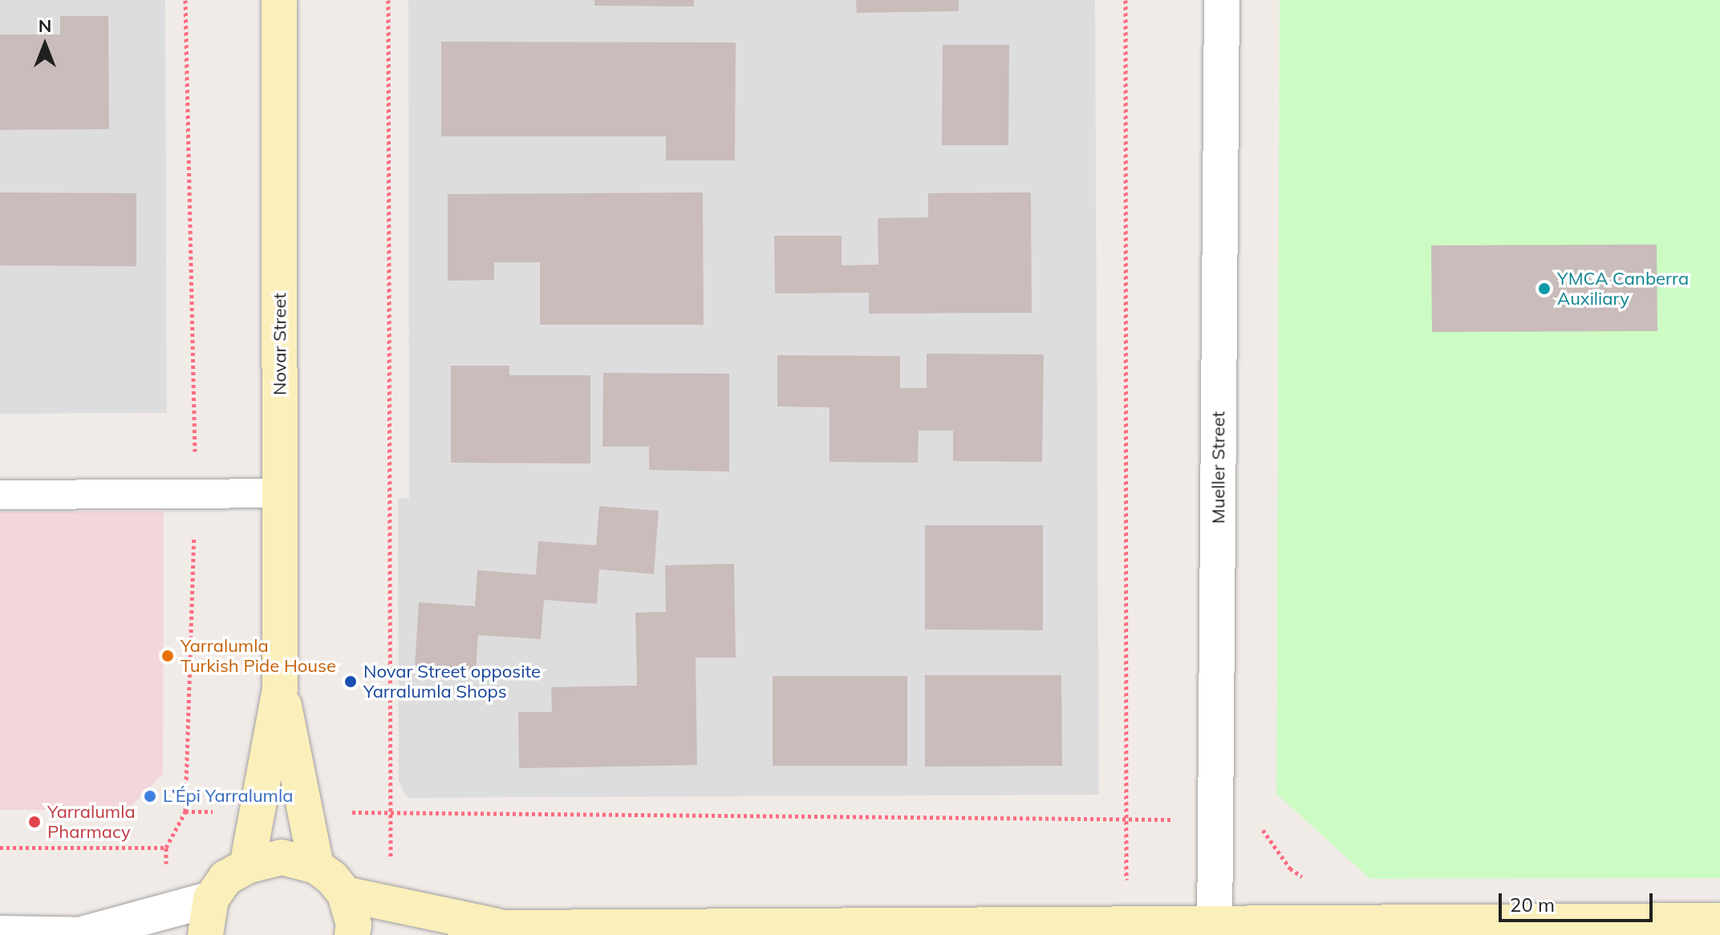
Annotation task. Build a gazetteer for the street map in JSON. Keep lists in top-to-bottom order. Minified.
{"streets":{"street":["Novar Street","Mueller Street"]},"places":["YMCA Canberra Auxiliary","Yarralumla Turkish Pide House","Novar Street opposite Yarralumla Shops","L’Épi Yarralumla","Yarralumla Pharmacy"],"scale_bar":"20 m","north":"top"}
